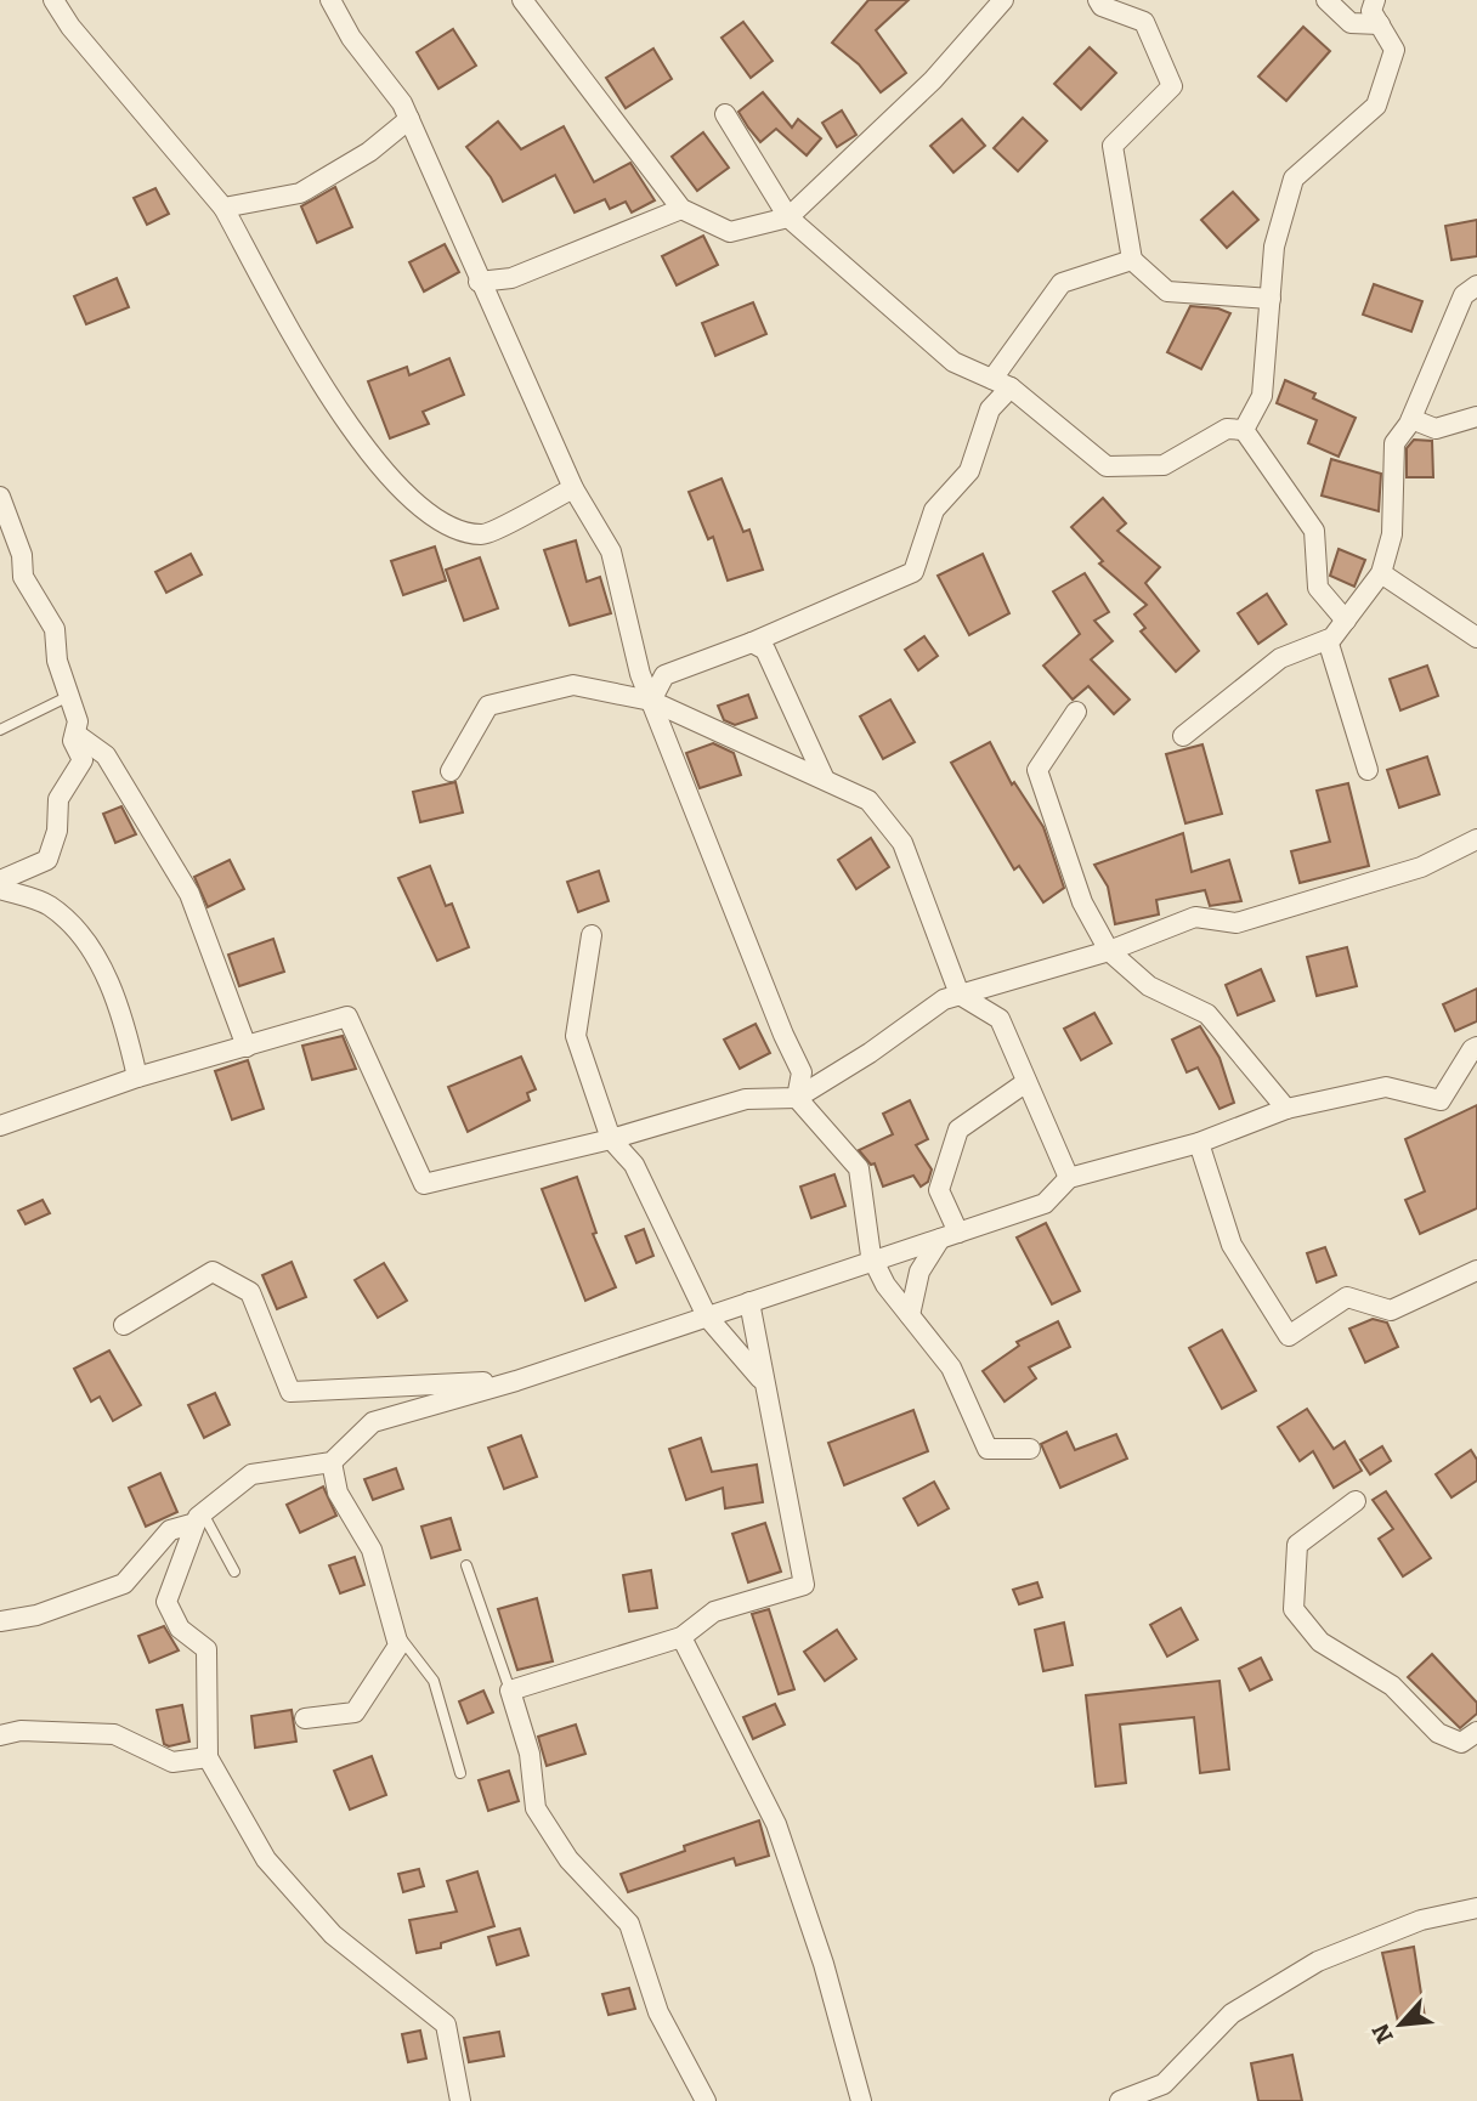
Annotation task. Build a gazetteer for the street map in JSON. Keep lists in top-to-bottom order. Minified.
{"north":"bottom left"}
